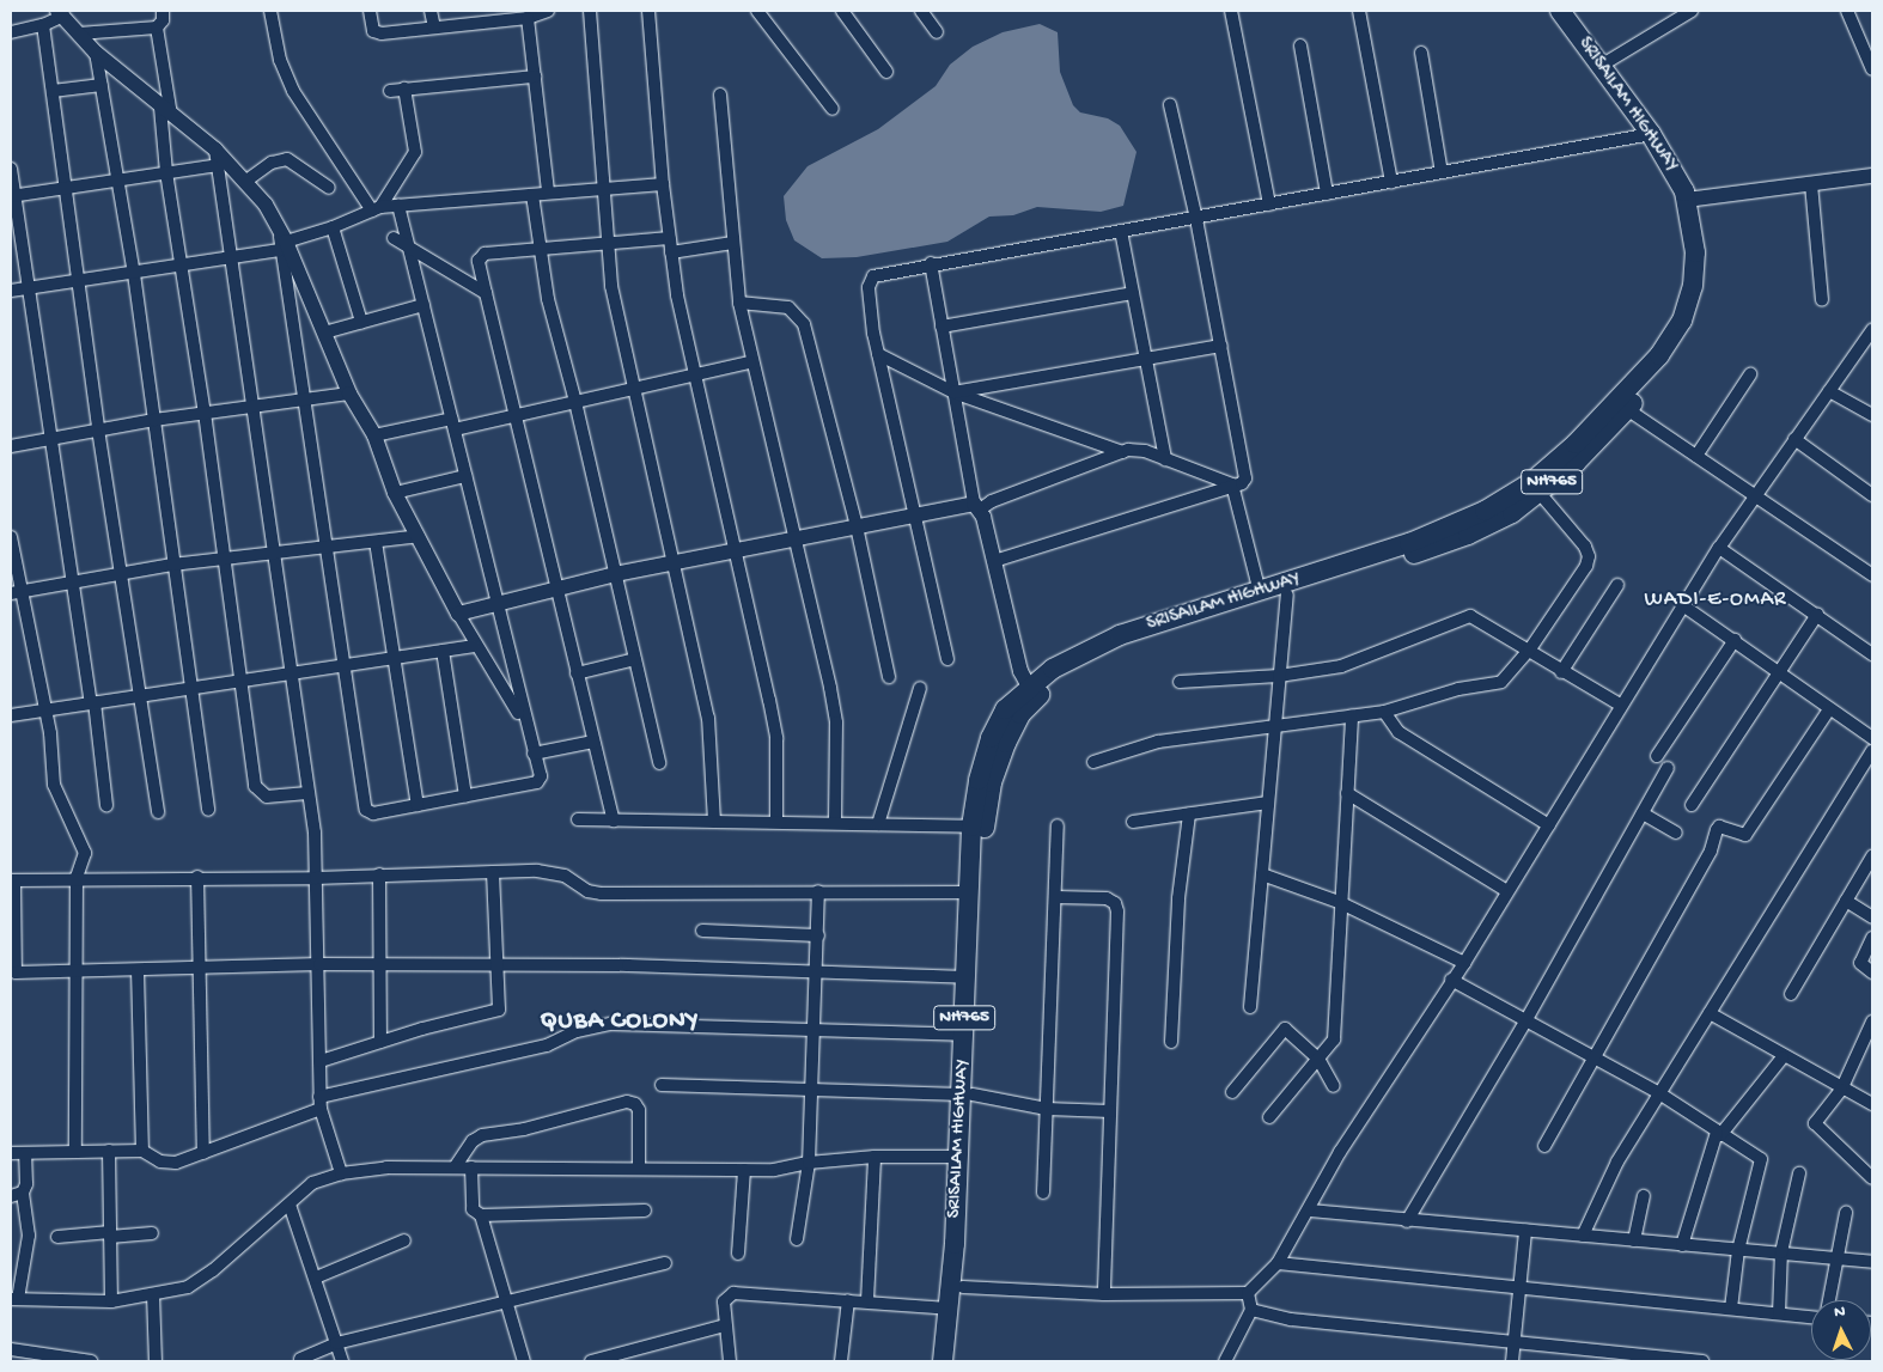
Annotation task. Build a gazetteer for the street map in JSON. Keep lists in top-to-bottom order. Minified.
{"streets":{"highway":["SRISAILAM HIGHWAY","NH765"]},"districts":["WADI-E-OMAR","QUBA COLONY"],"north":"top"}
